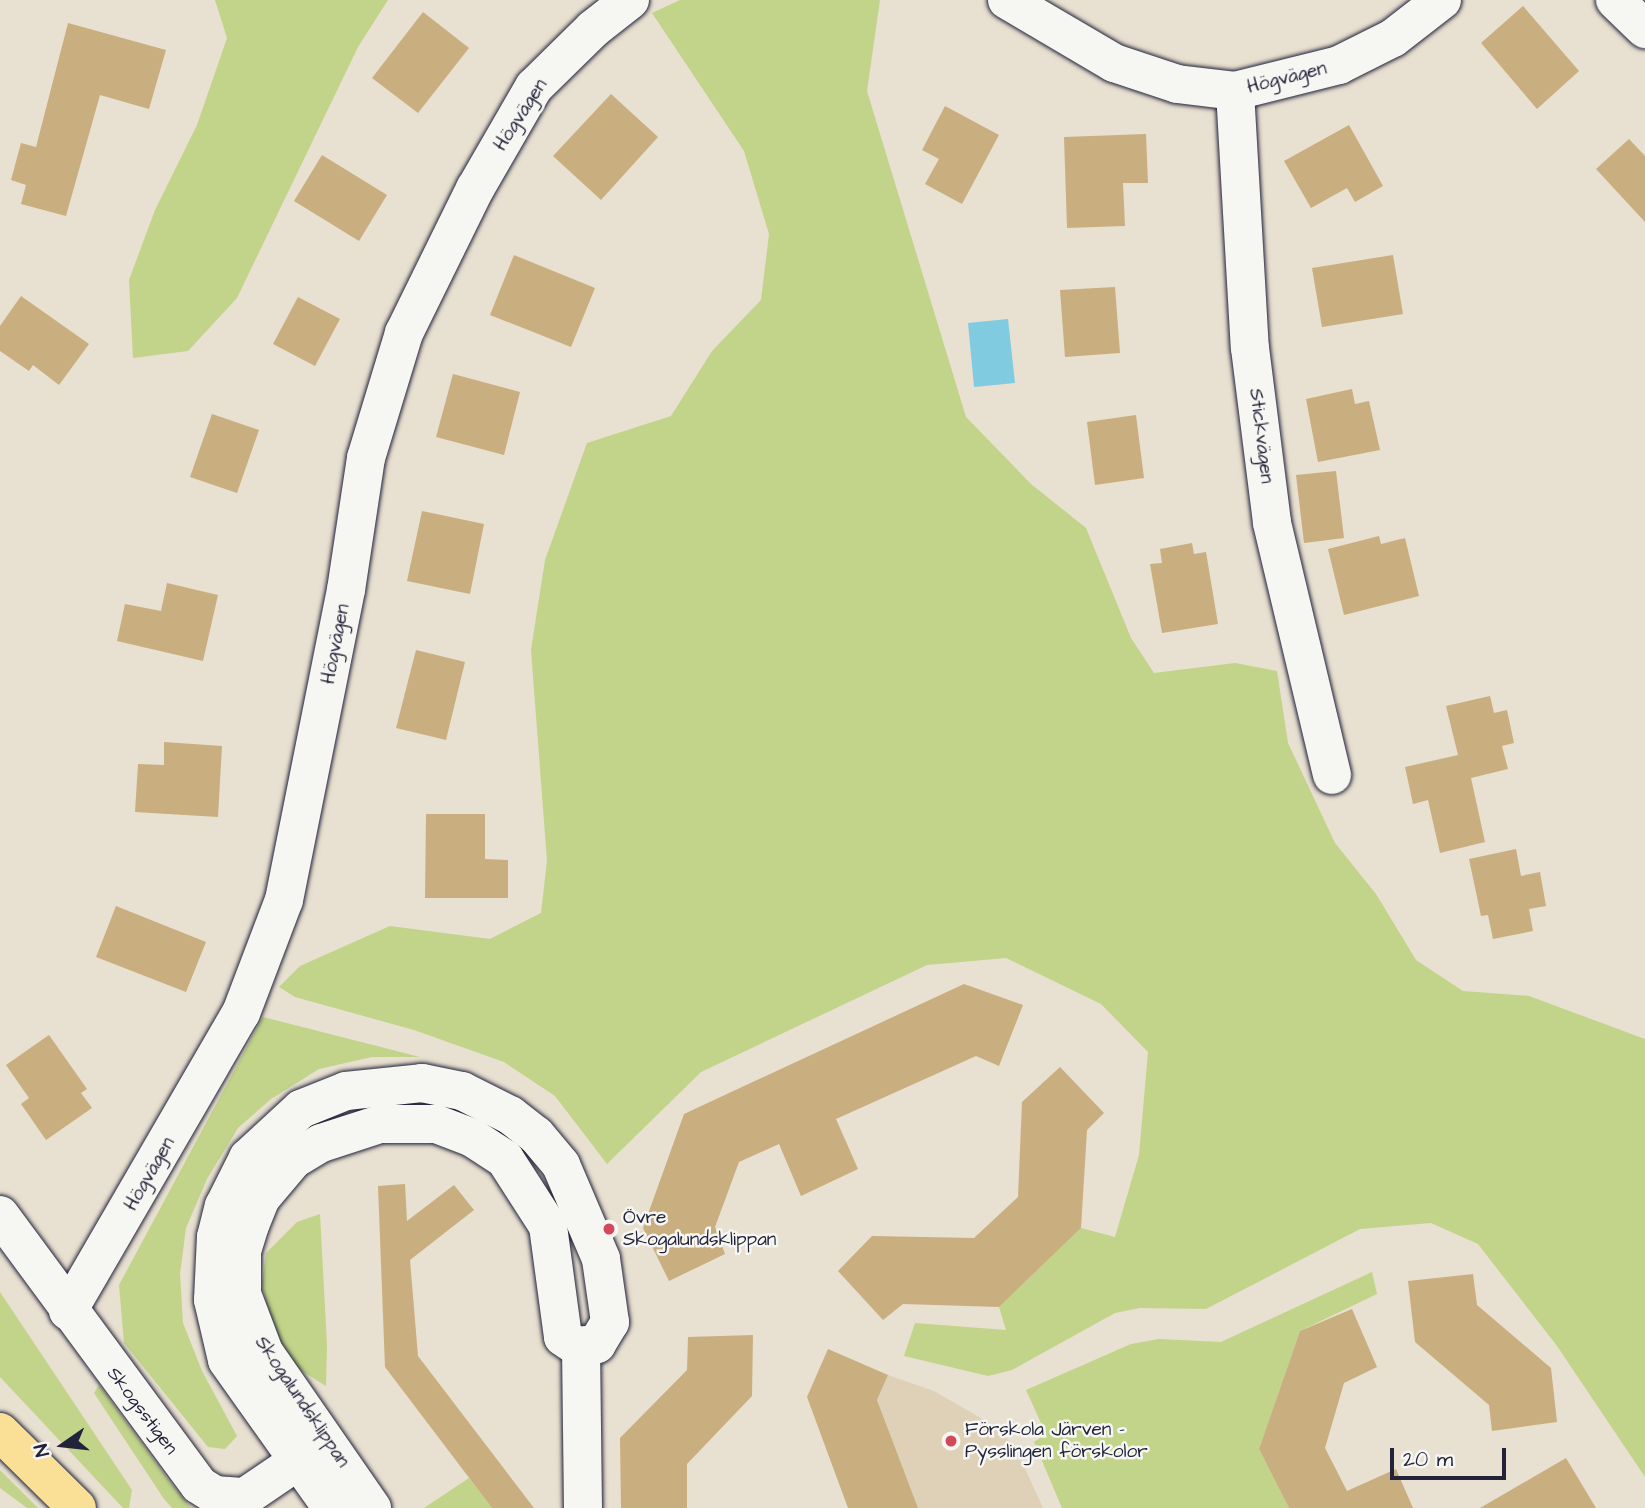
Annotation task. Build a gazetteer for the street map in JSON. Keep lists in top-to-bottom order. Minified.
{"streets":{"street":["Högvägen","Stickvägen","Skogalundsklippan","Skogsstigen"]},"crossings":[["Högvägen","Stickvägen"],["Högvägen","Skogsstigen"],["Skogalundsklippan","Skogsstigen"]],"places":["Övre Skogalundsklippan","Förskola Järven - Pysslingen förskolor"],"scale_bar":"20 m","north":"left"}
